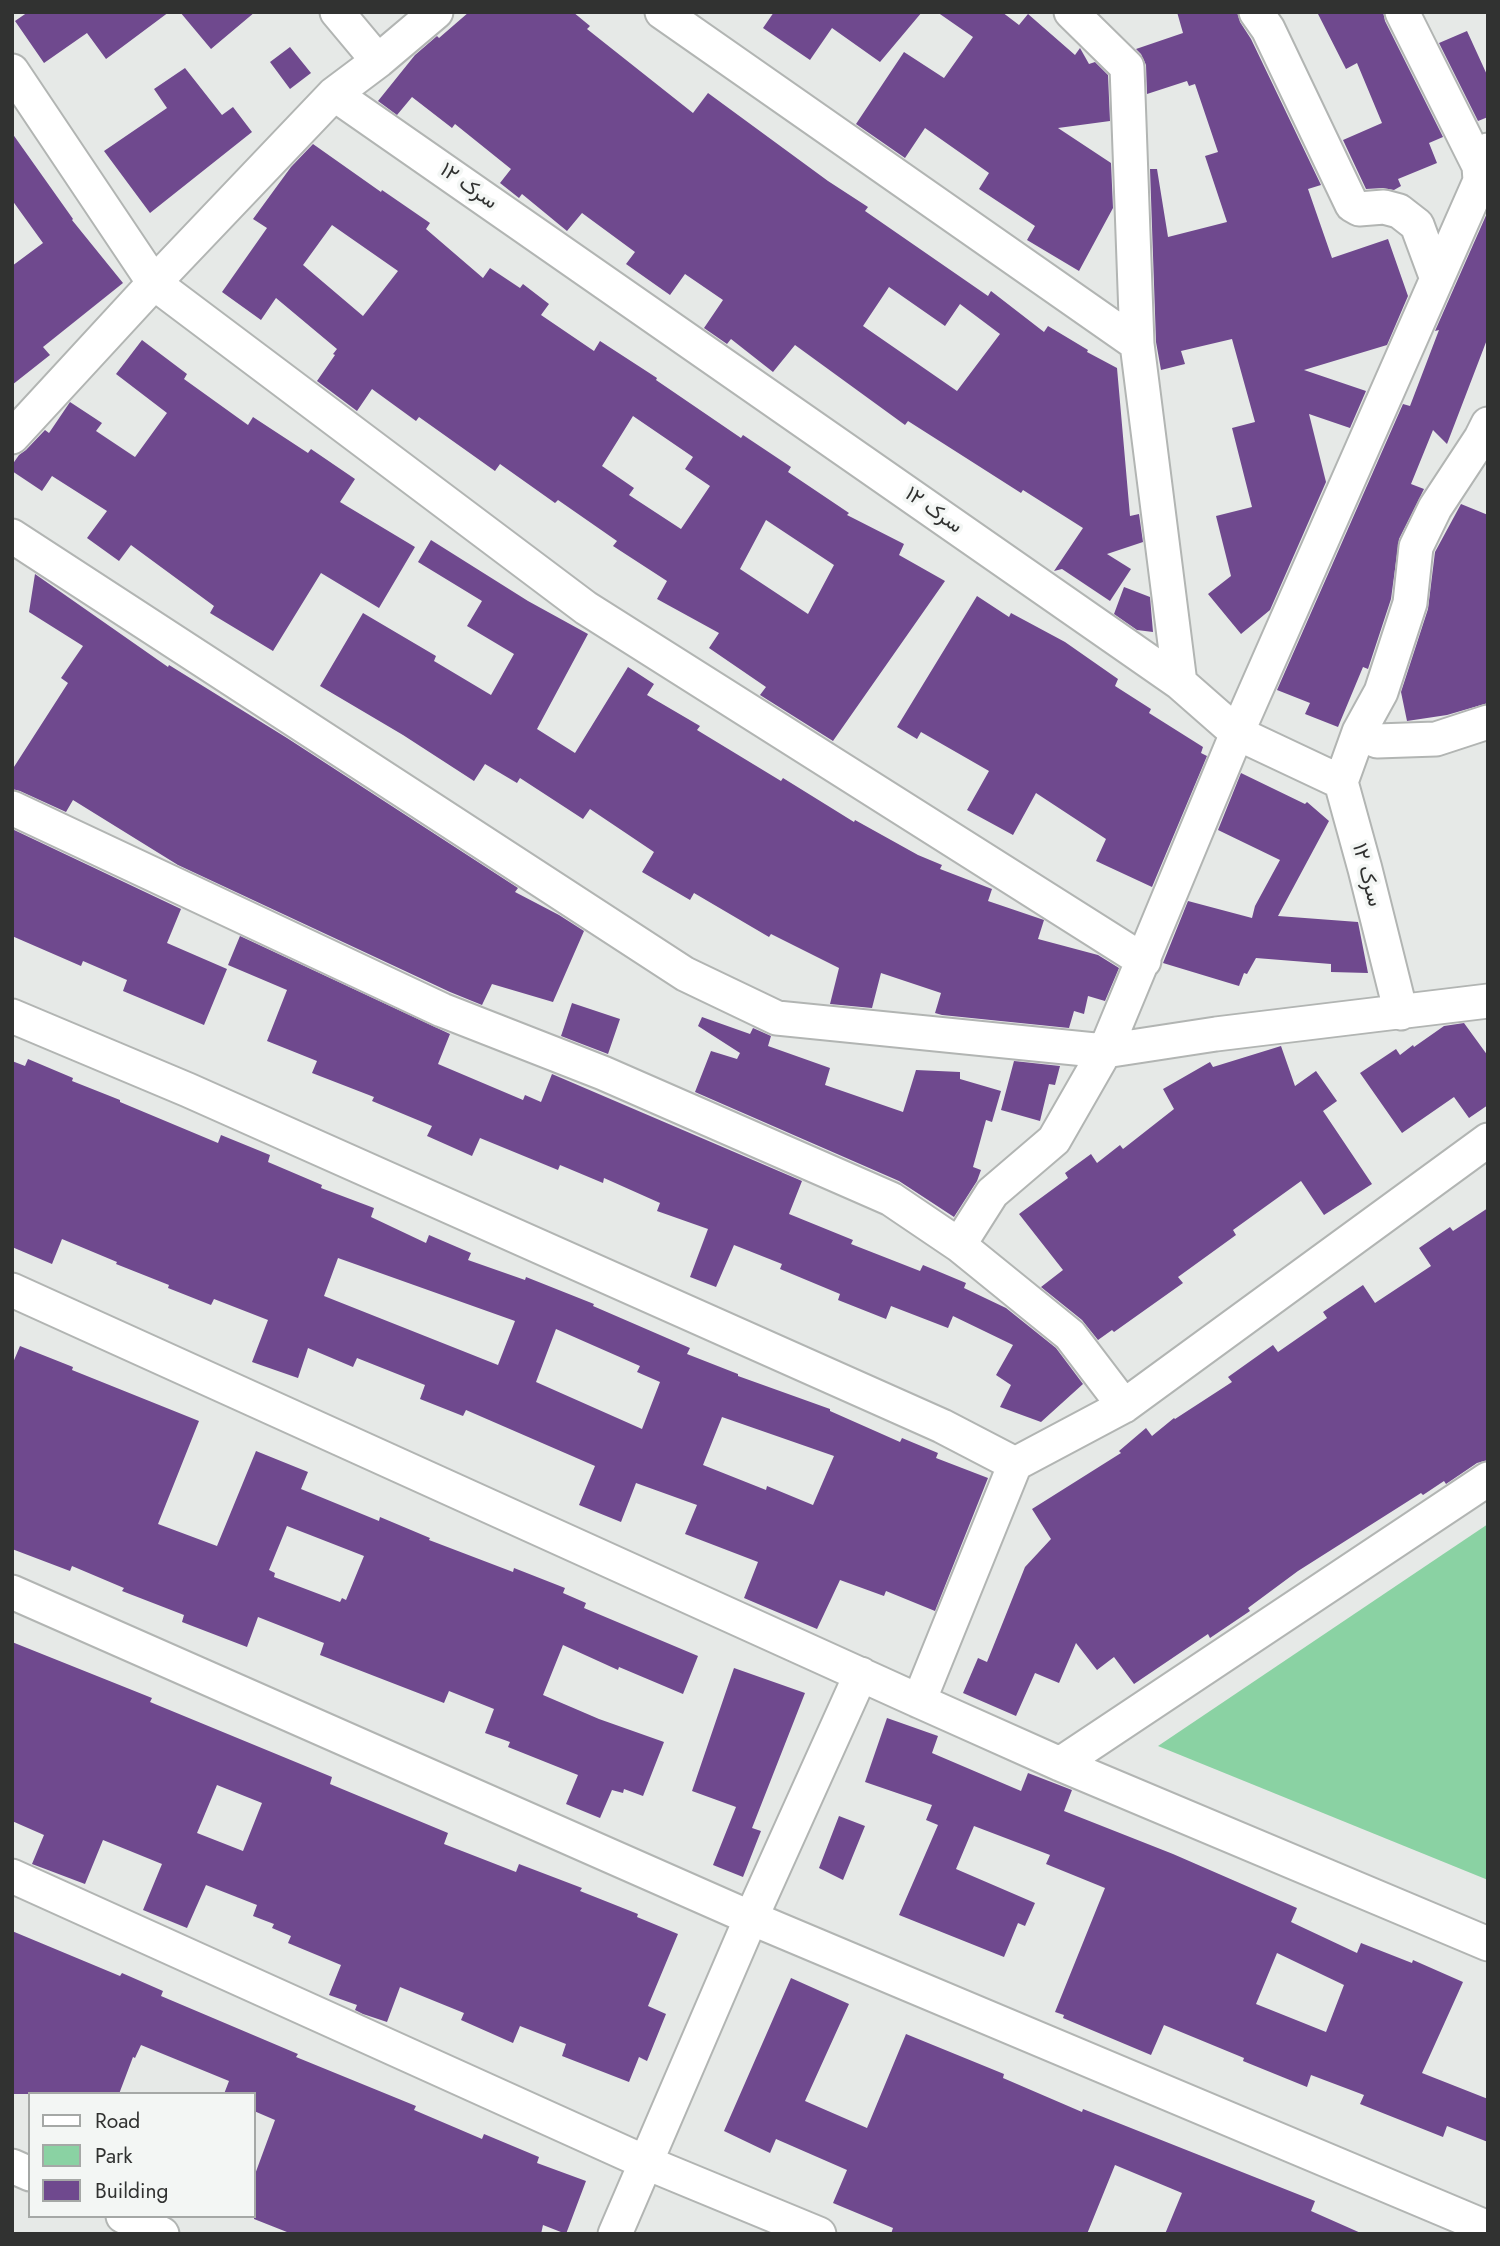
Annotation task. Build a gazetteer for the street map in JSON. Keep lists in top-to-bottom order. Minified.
{"streets":{"street":["سرک ۱۲"]},"legend":["Road","Park","Building"]}
